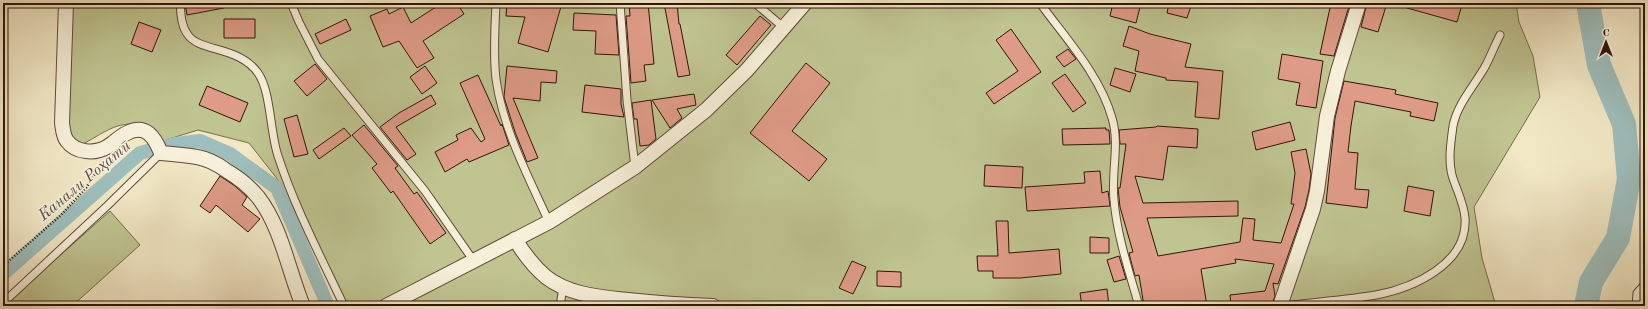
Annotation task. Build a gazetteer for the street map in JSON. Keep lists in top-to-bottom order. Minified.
{"water":["Канали Роҳатӣ"],"north":"top"}
